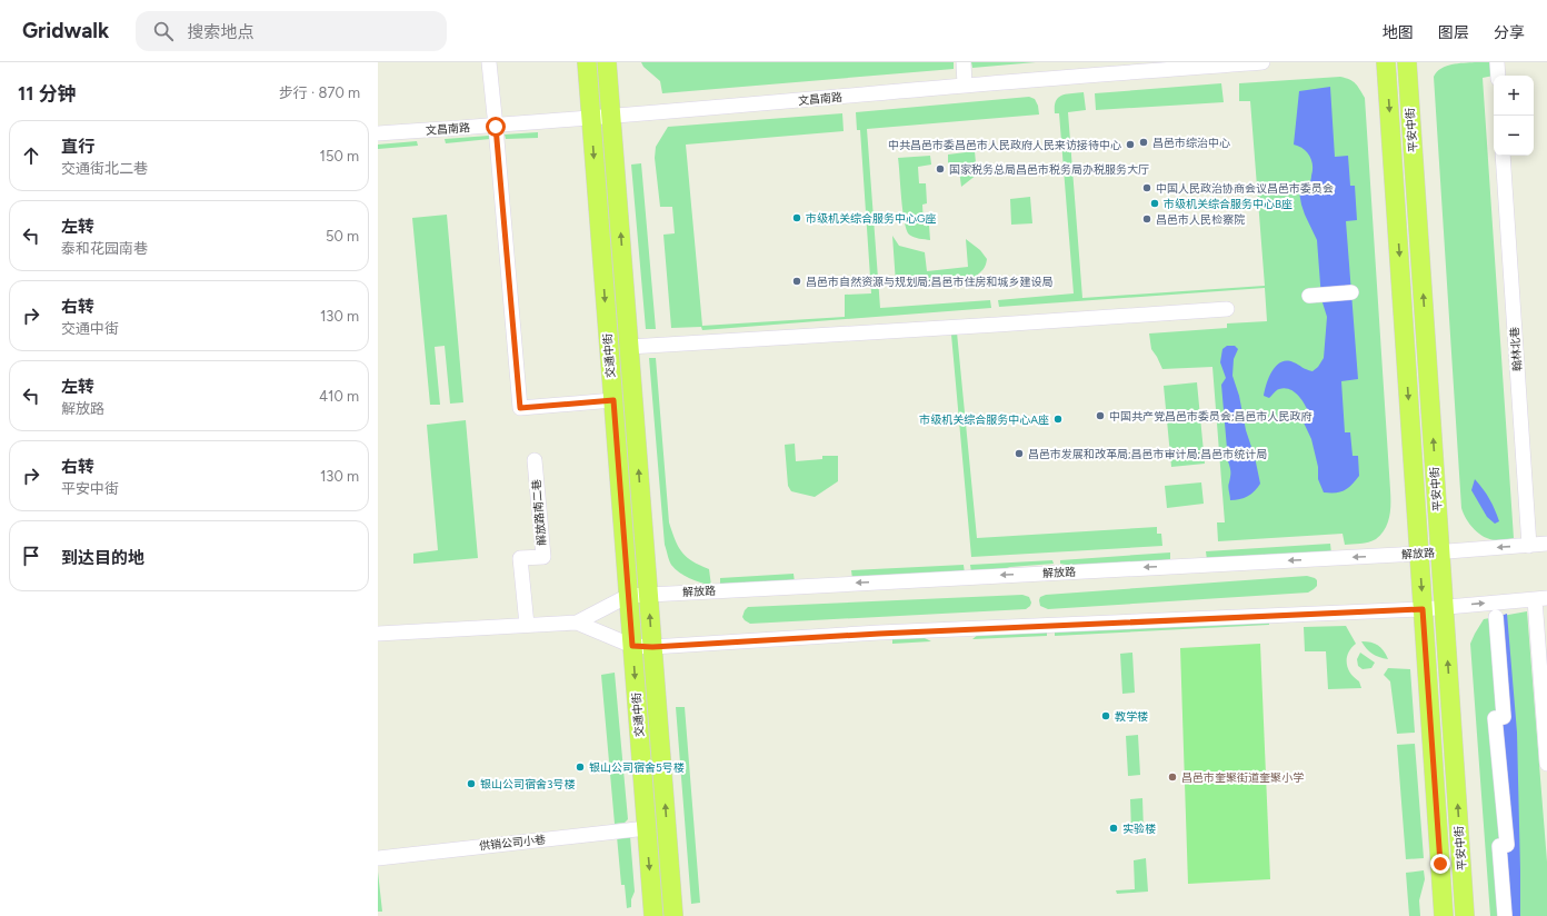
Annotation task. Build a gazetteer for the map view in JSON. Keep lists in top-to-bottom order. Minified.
{"streets":{"main road":["平安中街","交通中街"],"street":["文昌南路","翰林北巷","解放路南二巷","解放路","供销公司小巷"]},"crossings":[["文昌南路","交通中街"],["平安中街","解放路"],["翰林北巷","解放路"],["交通中街","解放路"],["交通中街","供销公司小巷"],["解放路南二巷","解放路"]],"places":["昌邑市综治中心","中共昌邑市委昌邑市人民政府人民来访接待中心","国家税务总局昌邑市税务局办税服务大厅","中国人民政治协商会议昌邑市委员会","市级机关综合服务中心B座","市级机关综合服务中心G座","昌邑市人民检察院","昌邑市自然资源与规划局;昌邑市住房和城乡建设局","中国共产党昌邑市委员会;昌邑市人民政府","市级机关综合服务中心A座","昌邑市发展和改革局;昌邑市审计局;昌邑市统计局","教学楼","银山公司宿舍5号楼","昌邑市奎聚街道奎聚小学","银山公司宿舍3号楼","实验楼"],"page":{"header":"Gridwalk","search":"搜索地点","nav":["地图","图层","分享"],"heading":["11 分钟","步行 · 870 m"],"map_buttons":["+","−"],"list":[["直行","交通街北二巷","150 m"],["左转","泰和花园南巷","50 m"],["右转","交通中街","130 m"],["左转","解放路","410 m"],["右转","平安中街","130 m"],"到达目的地"]}}
